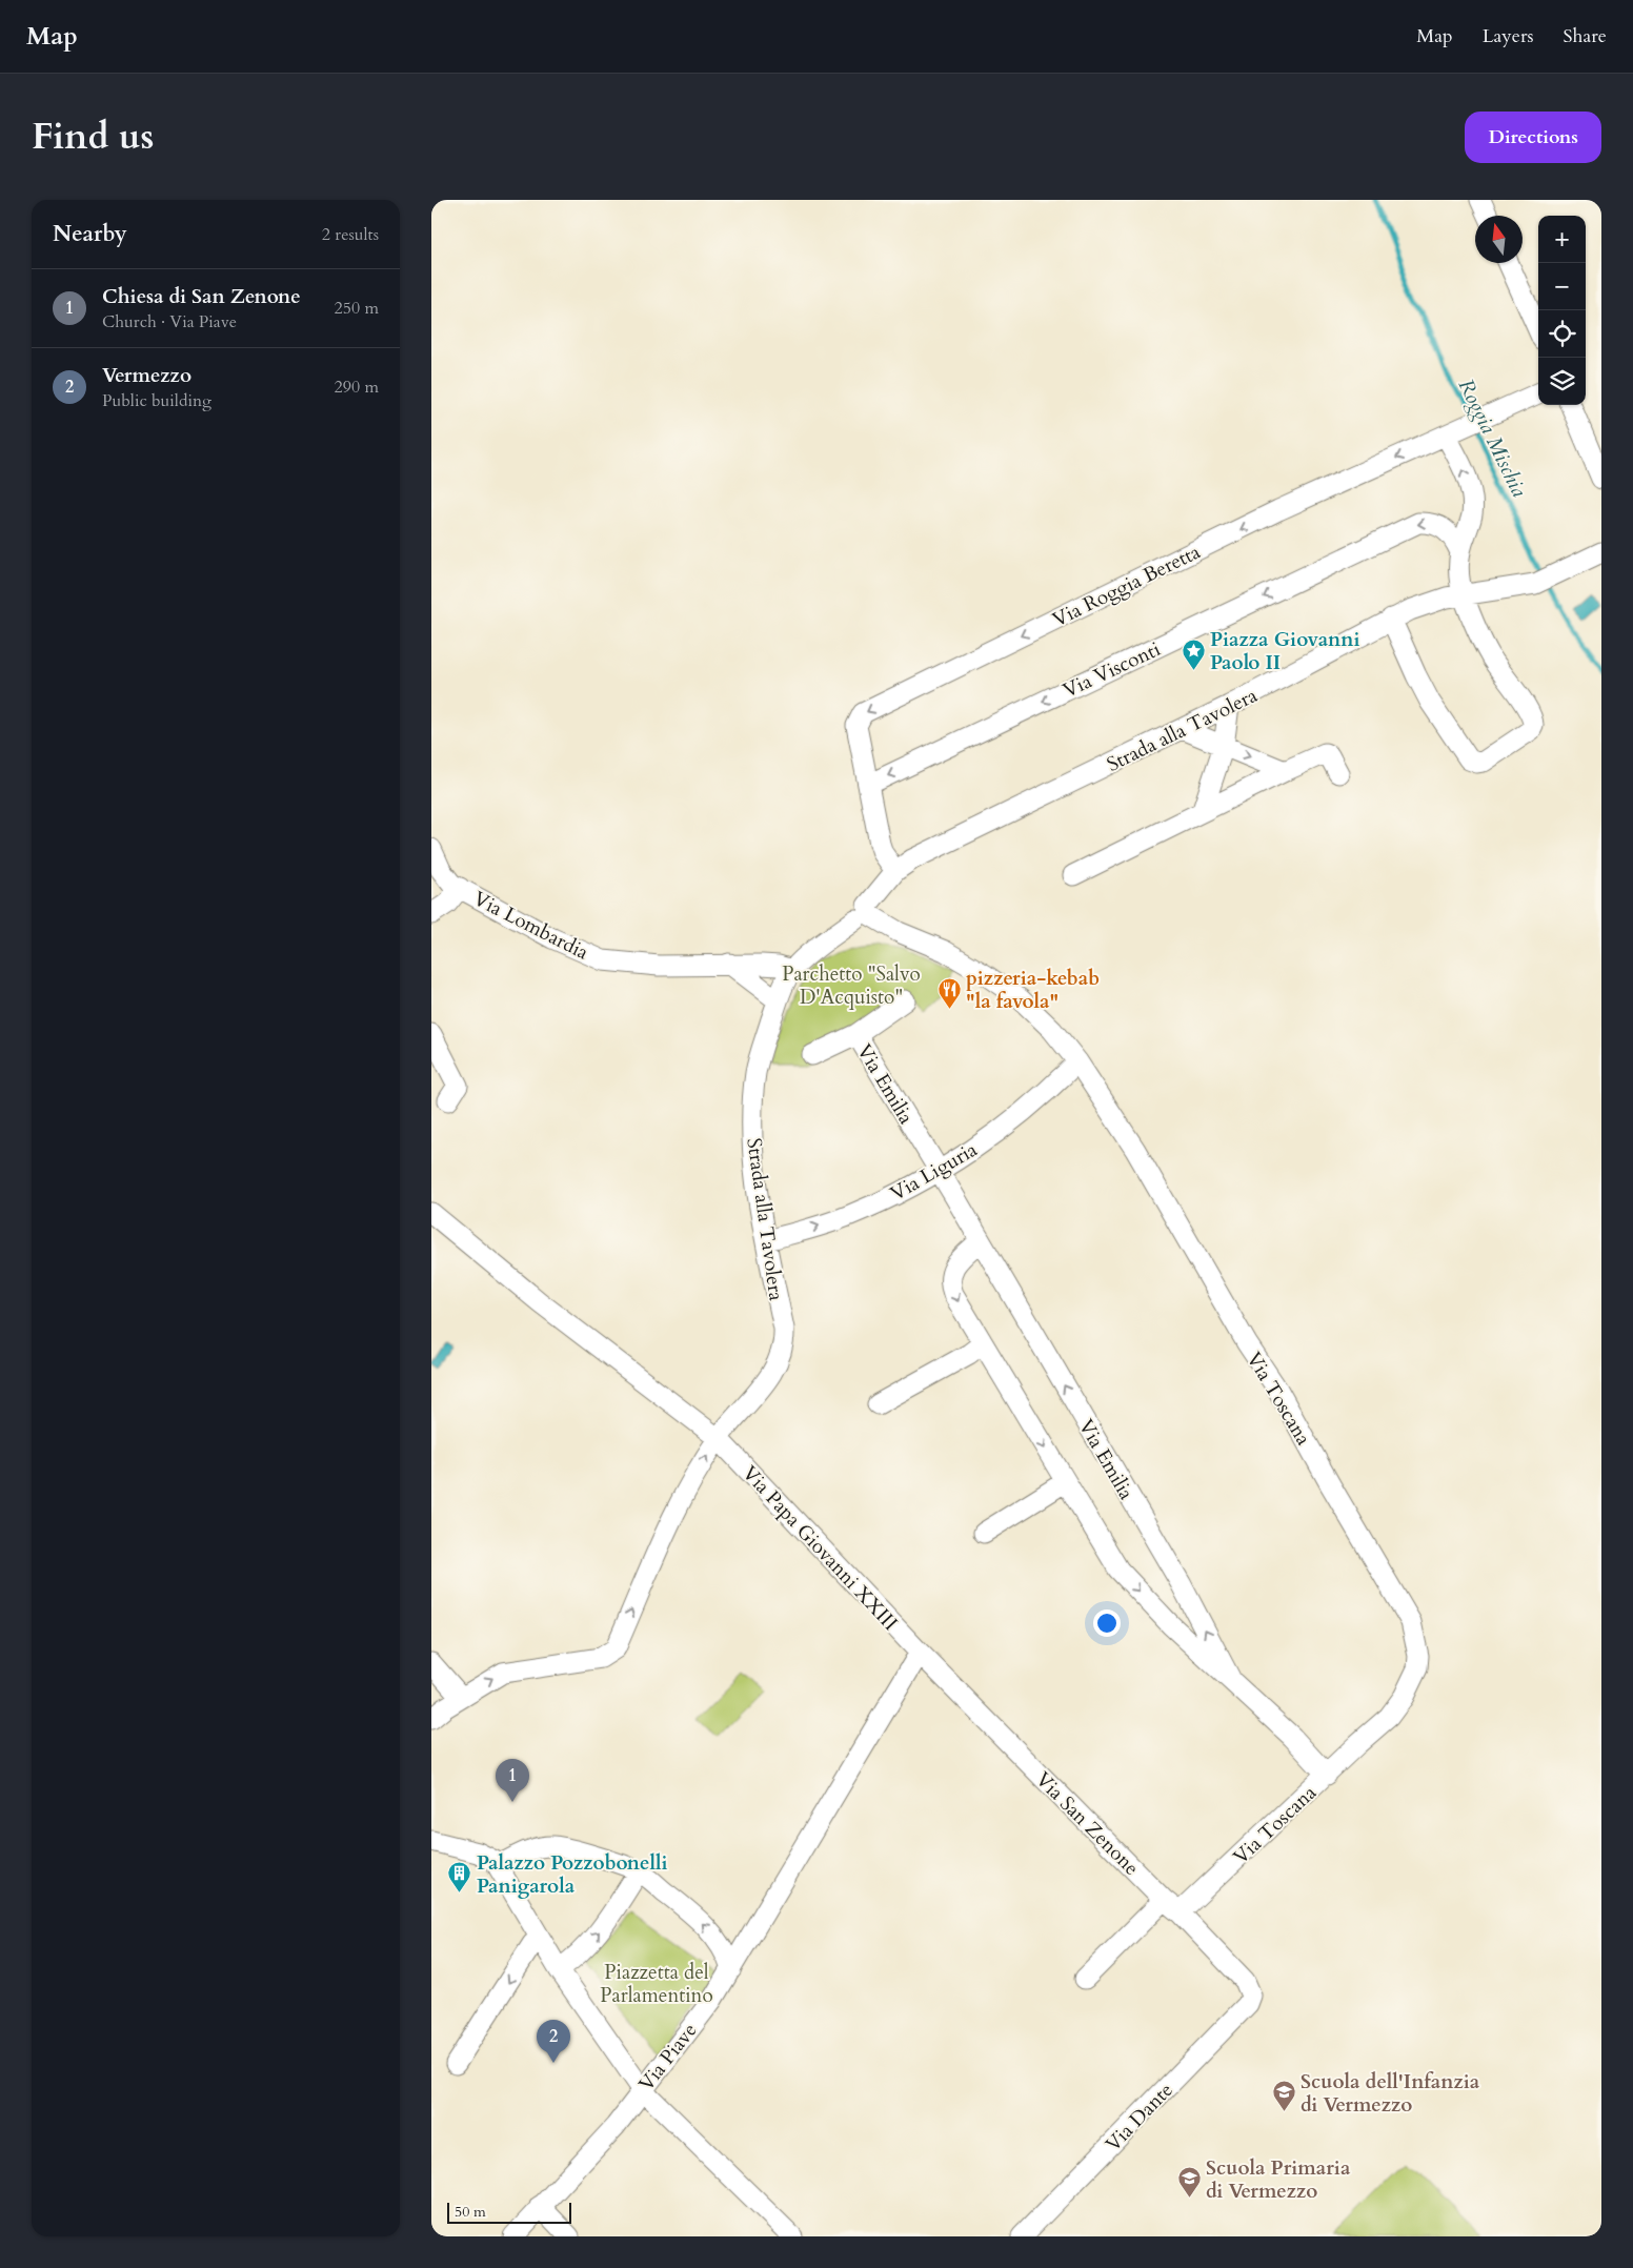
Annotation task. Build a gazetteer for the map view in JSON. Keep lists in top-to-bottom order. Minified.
{"streets":{"street":["Via Roggia Beretta","Via Visconti","Strada alla Tavolera","Via Lombardia","Via Emilia","Via Liguria","Via Toscana","Via Papa Giovanni XXIII","Via San Zenone","Via Piave","Via Dante"]},"crossings":[["Via Roggia Beretta","Via Visconti"],["Via Roggia Beretta","Strada alla Tavolera"],["Strada alla Tavolera","Via Lombardia"],["Strada alla Tavolera","Via Liguria"],["Strada alla Tavolera","Via Toscana"],["Strada alla Tavolera","Via Papa Giovanni XXIII"],["Via Emilia","Via Liguria"],["Via Emilia","Via Toscana"],["Via Liguria","Via Toscana"],["Via Toscana","Via San Zenone"],["Via Papa Giovanni XXIII","Via San Zenone"],["Via San Zenone","Via Dante"]],"one_way":["Via Roggia Beretta"],"water":["Roggia Mischia"],"parks":["Parchetto \"Salvo D'Acquisto\"","Piazzetta del Parlamentino"],"places":{"place":["Piazza Giovanni Paolo II"],"restaurant":["pizzeria-kebab \"la favola\""],"building":["Palazzo Pozzobonelli Panigarola"],"school or university":["Scuola dell'Infanzia di Vermezzo","Scuola Primaria di Vermezzo"]},"scale_bar":"50 m","north":"top","page":{"header":"Map","nav":["Map","Layers","Share"],"title":"Find us","buttons":"Directions","heading":["Nearby","2 results"],"map_buttons":["+","−"],"list":[{"mark":"1","name":"Chiesa di San Zenone","note":"Church · Via Piave","value":"250 m"},{"mark":"2","name":"Vermezzo","note":"Public building","value":"290 m"}],"pins":["1","2"],"scale":"50 m"}}
